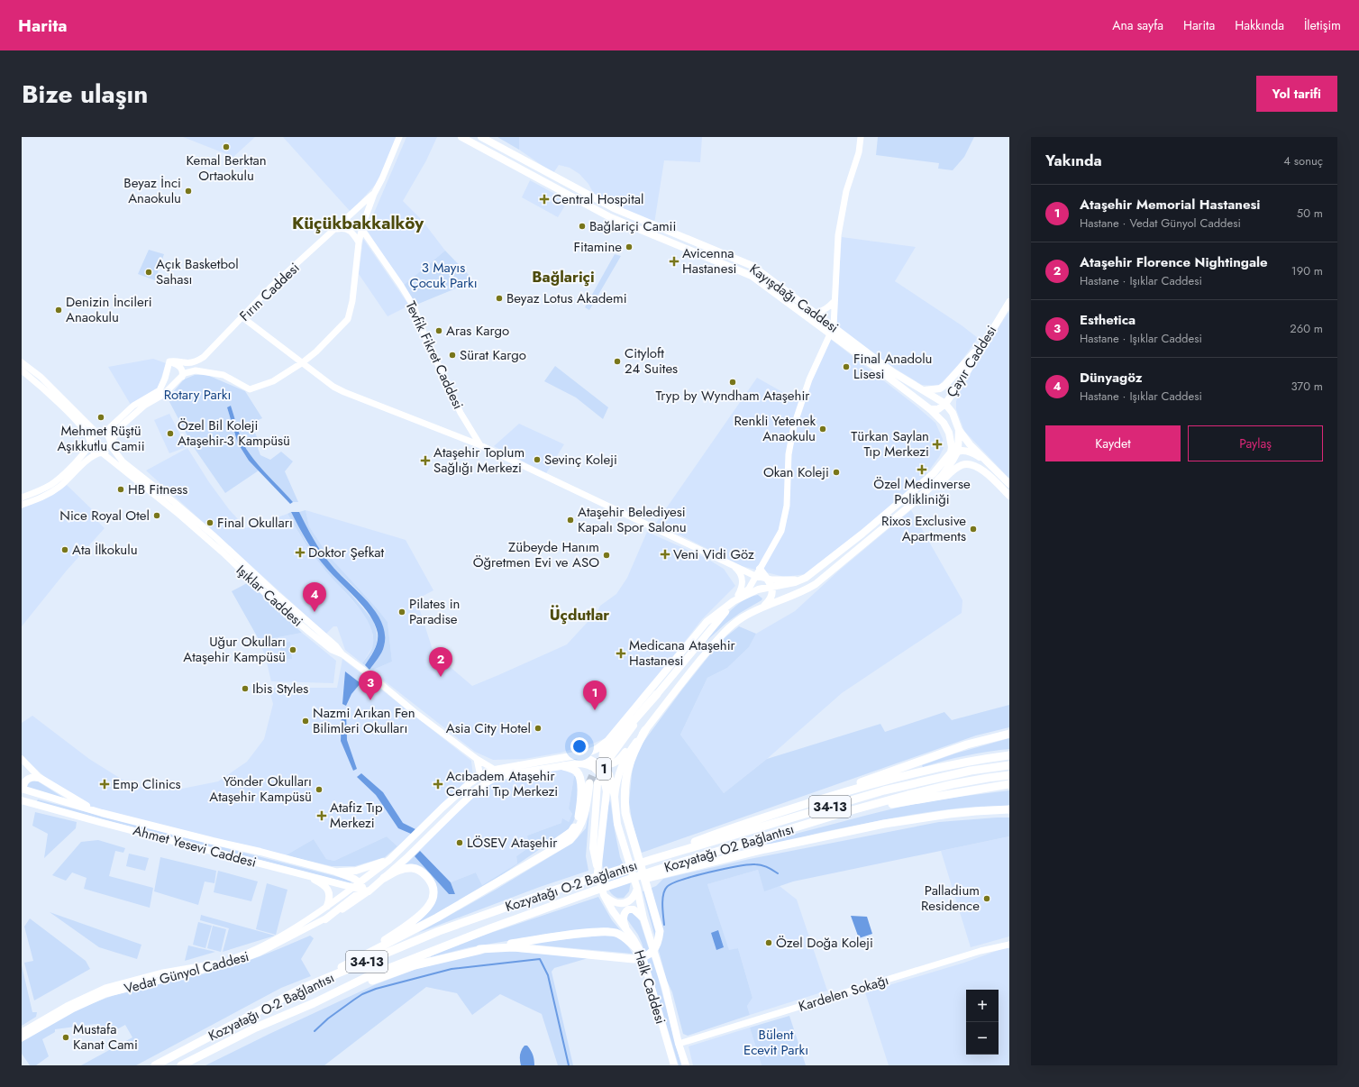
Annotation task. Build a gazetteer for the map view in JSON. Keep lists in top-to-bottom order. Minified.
{"streets":{"highway":["34-13","Kozyatağı O2 Bağlantısı","Kozyatağı O-2 Bağlantısı"],"main road":["Fırın Caddesi","Kayışdağı Caddesi","Tevfik Fikret Caddesi","Çayır Caddesi","Işıklar Caddesi","1","Ahmet Yesevi Caddesi","Vedat Günyol Caddesi","Halk Caddesi","Kardelen Sokağı"]},"crossings":[["Kayışdağı Caddesi","Çayır Caddesi"],["34-13","Kozyatağı O2 Bağlantısı"],["Ahmet Yesevi Caddesi","Vedat Günyol Caddesi"],["Kozyatağı O2 Bağlantısı","Kozyatağı O-2 Bağlantısı"]],"districts":["Küçükbakkalköy","Bağlariçi","Üçdutlar"],"parks":["3 Mayıs Çocuk Parkı","Rotary Parkı","Bülent Ecevit Parkı"],"places":{"other":["Kemal Berktan Ortaokulu","Beyaz İnci Anaokulu","Bağlariçi Camii","Fitamine","Açık Basketbol Sahası","Beyaz Lotus Akademi","Denizin İncileri Anaokulu","Aras Kargo","Sürat Kargo","Cityloft 24 Suites","Final Anadolu Lisesi","Tryp by Wyndham Ataşehir","Mehmet Rüştü Aşıkkutlu Camii","Renkli Yetenek Anaokulu","Özel Bil Koleji Ataşehir-3 Kampüsü","Sevinç Koleji","Okan Koleji","HB Fitness","Nice Royal Otel","Ataşehir Belediyesi Kapalı Spor Salonu","Final Okulları","Rixos Exclusive Apartments","Ata İlkokulu","Zübeyde Hanım Öğretmen Evi ve ASO","Pilates in Paradise","Uğur Okulları Ataşehir Kampüsü","Ibis Styles","Nazmi Arıkan Fen Bilimleri Okulları","Asia City Hotel","Yönder Okulları Ataşehir Kampüsü","LÖSEV Ataşehir","Palladium Residence","Özel Doğa Koleji","Mustafa Kanat Cami"],"health":["Central Hospital","Avicenna Hastanesi","Türkan Saylan Tıp Merkezi","Ataşehir Toplum Sağlığı Merkezi","Özel Medinverse Polikliniği","Doktor Şefkat","Veni Vidi Göz","Medicana Ataşehir Hastanesi","Emp Clinics","Acıbadem Ataşehir Cerrahi Tıp Merkezi","Atafiz Tıp Merkezi"]},"page":{"header":"Harita","nav":["Ana sayfa","Harita","Hakkında","İletişim"],"title":"Bize ulaşın","buttons":["Yol tarifi",["Kaydet","Paylaş"]],"heading":["Yakında","4 sonuç"],"list":[{"mark":"1","name":"Ataşehir Memorial Hastanesi","note":"Hastane · Vedat Günyol Caddesi","value":"50 m"},{"mark":"2","name":"Ataşehir Florence Nightingale","note":"Hastane · Işıklar Caddesi","value":"190 m"},{"mark":"3","name":"Esthetica","note":"Hastane · Işıklar Caddesi","value":"260 m"},{"mark":"4","name":"Dünyagöz","note":"Hastane · Işıklar Caddesi","value":"370 m"}],"pins":["4","2","3","1"],"map_buttons":["+","−"]}}
